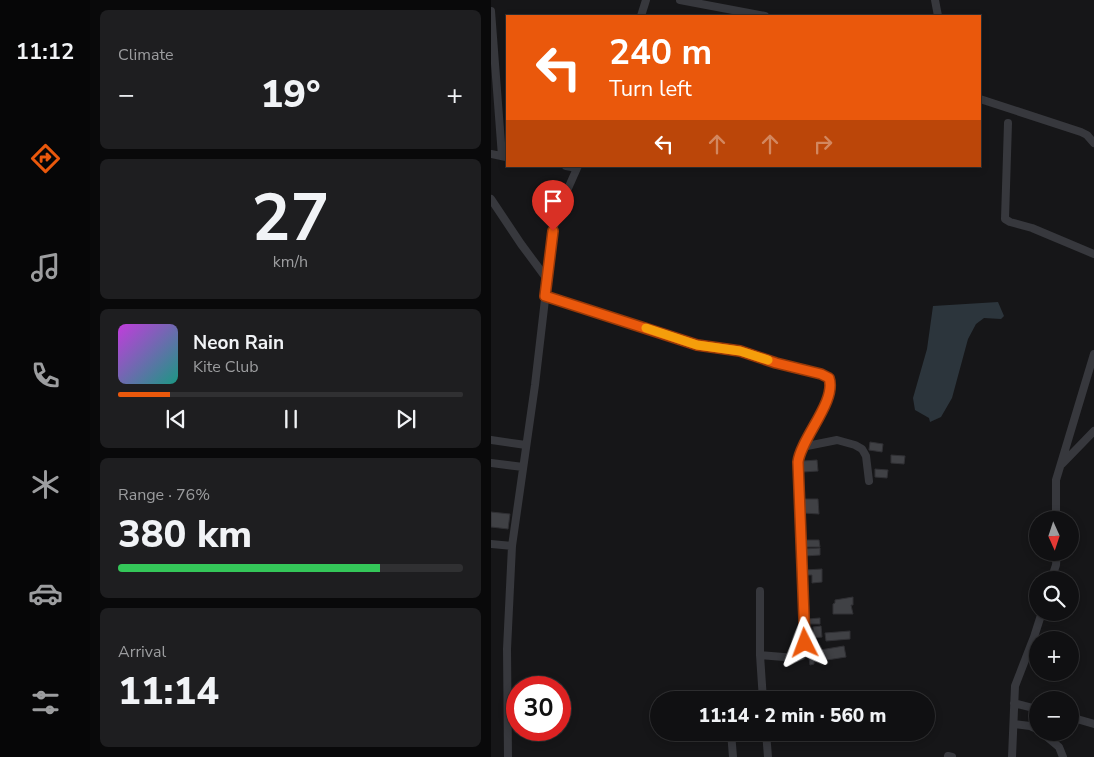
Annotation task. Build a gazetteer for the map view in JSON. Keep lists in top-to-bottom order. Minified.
{"north":"bottom","page":{"tabs":"11:12","tile":["Climate",["27","km/h"],["Range · 76%","380 km"],["Arrival","11:14"]],"turn":["240 m","Turn left"],"heat":["−","19°","+"],"song":["Neon Rain","Kite Club"],"map_buttons":["+","−"],"limit":"30","trip":"11:14 · 2 min · 560 m"}}
